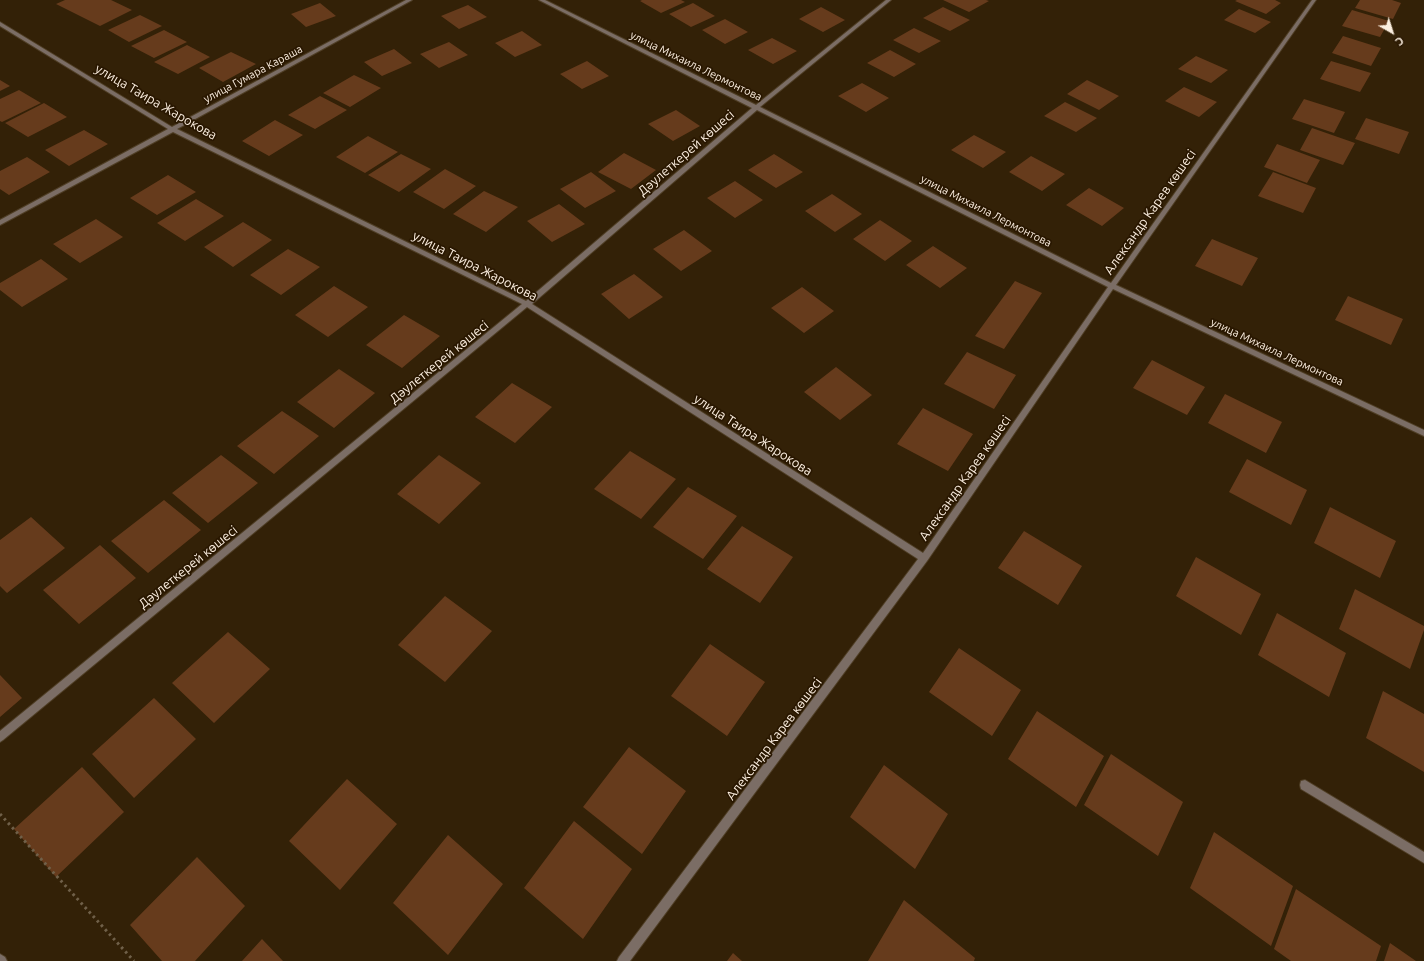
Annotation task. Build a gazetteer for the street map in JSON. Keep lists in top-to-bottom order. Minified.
{"streets":{"street":["улица Михаила Лермонтова","улица Гумара Караша","улица Таира Жарокова","Дәулеткерей көшесі","Александр Карев көшесі"]},"crossings":[["улица Михаила Лермонтова","Дәулеткерей көшесі"],["улица Михаила Лермонтова","Александр Карев көшесі"],["улица Гумара Караша","улица Таира Жарокова"],["улица Таира Жарокова","Дәулеткерей көшесі"],["улица Таира Жарокова","Александр Карев көшесі"]],"north":"bottom right"}
